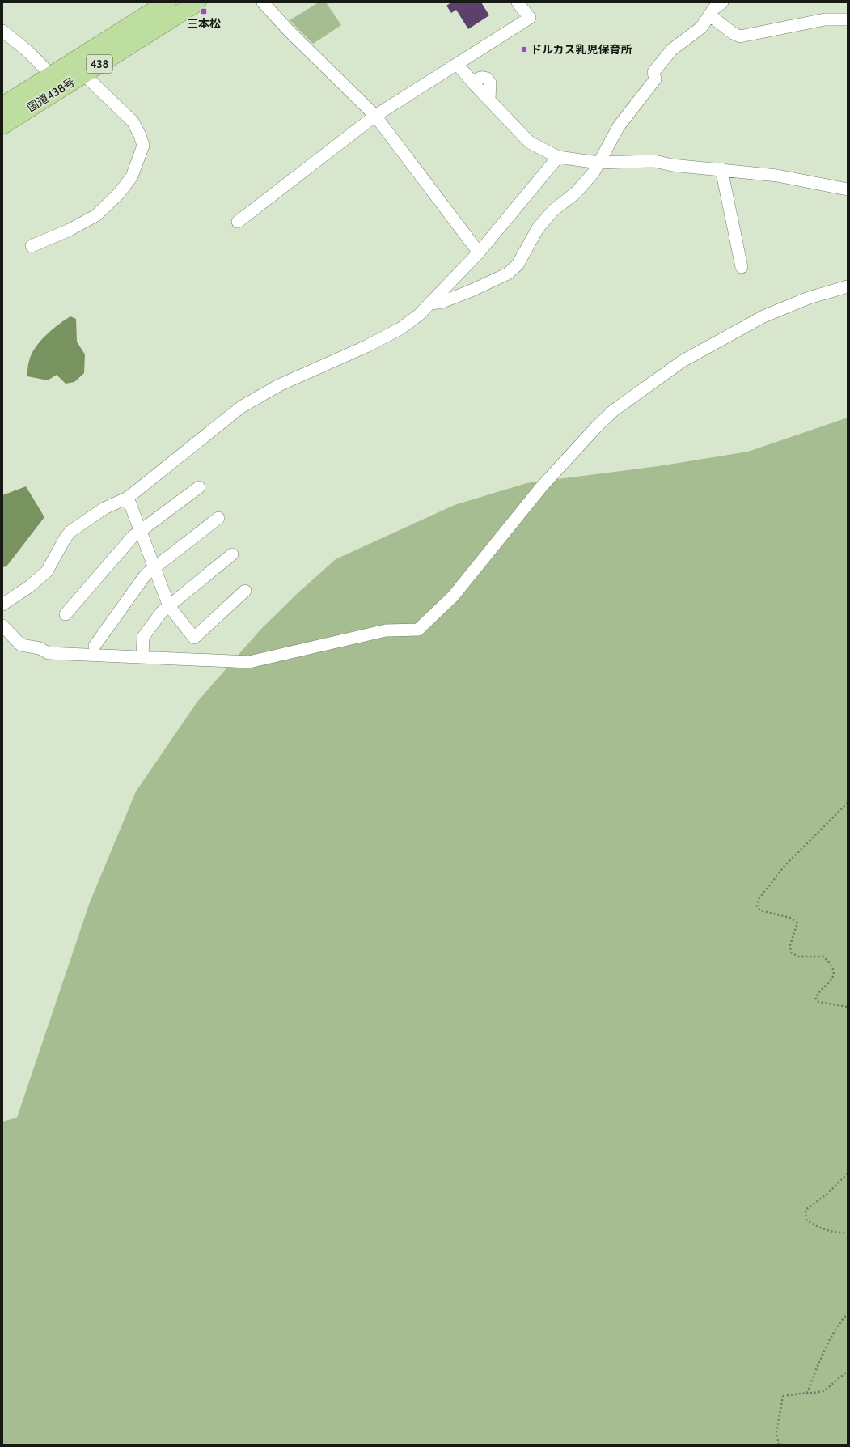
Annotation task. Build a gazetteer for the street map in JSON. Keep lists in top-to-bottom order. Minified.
{"streets":{"highway":["438","国道438号"]},"places":{"transit":["三本松"],"other":["ドルカス乳児保育所"]}}
